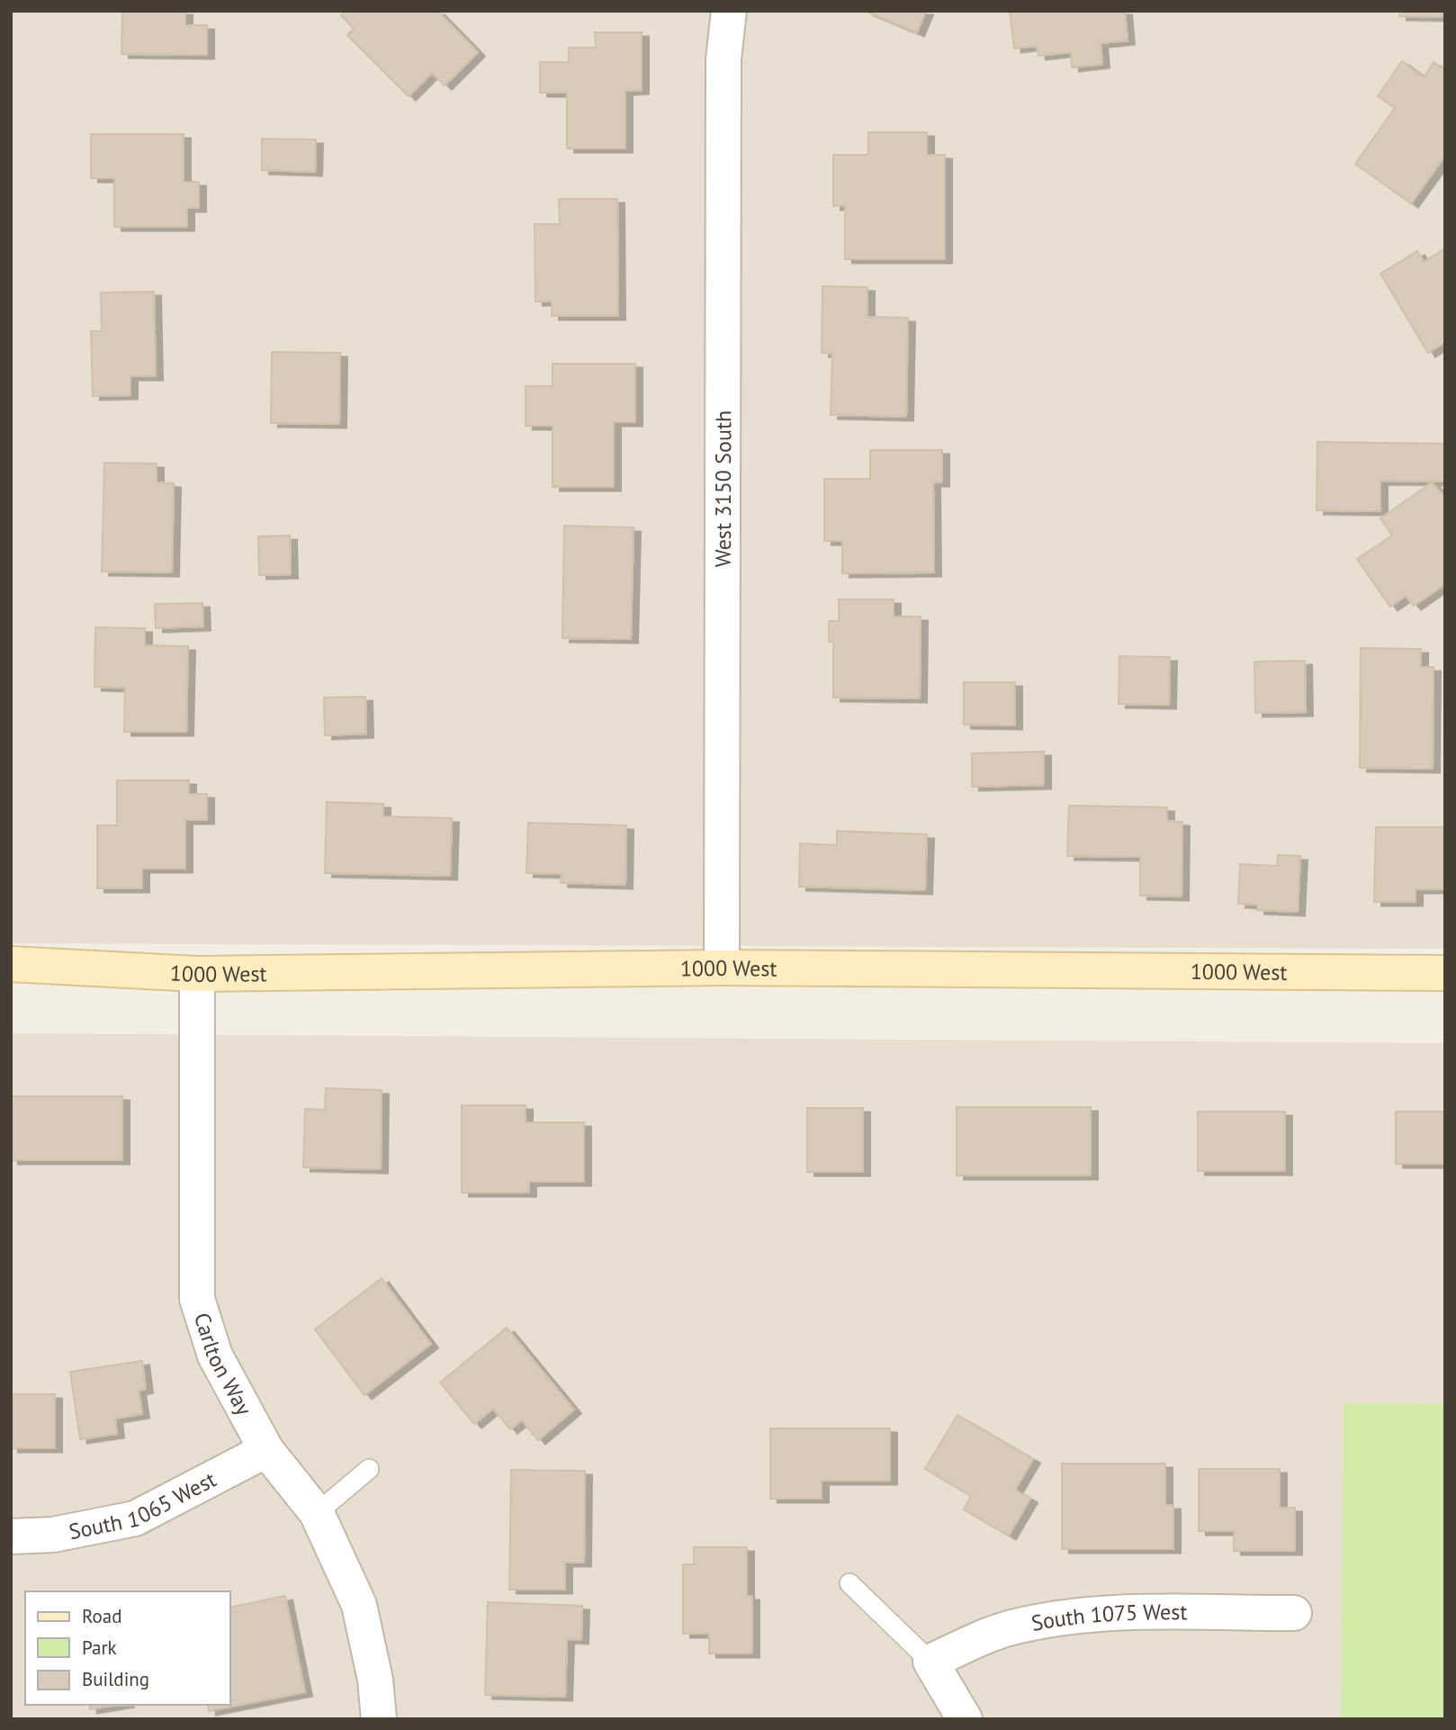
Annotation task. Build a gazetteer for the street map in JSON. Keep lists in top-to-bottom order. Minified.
{"streets":{"main road":["1000 West"],"street":["West 3150 South","Carlton Way","South 1065 West","South 1075 West"]},"crossings":[["West 3150 South","1000 West"],["1000 West","Carlton Way"],["Carlton Way","South 1065 West"]],"legend":["Road","Park","Building"]}
